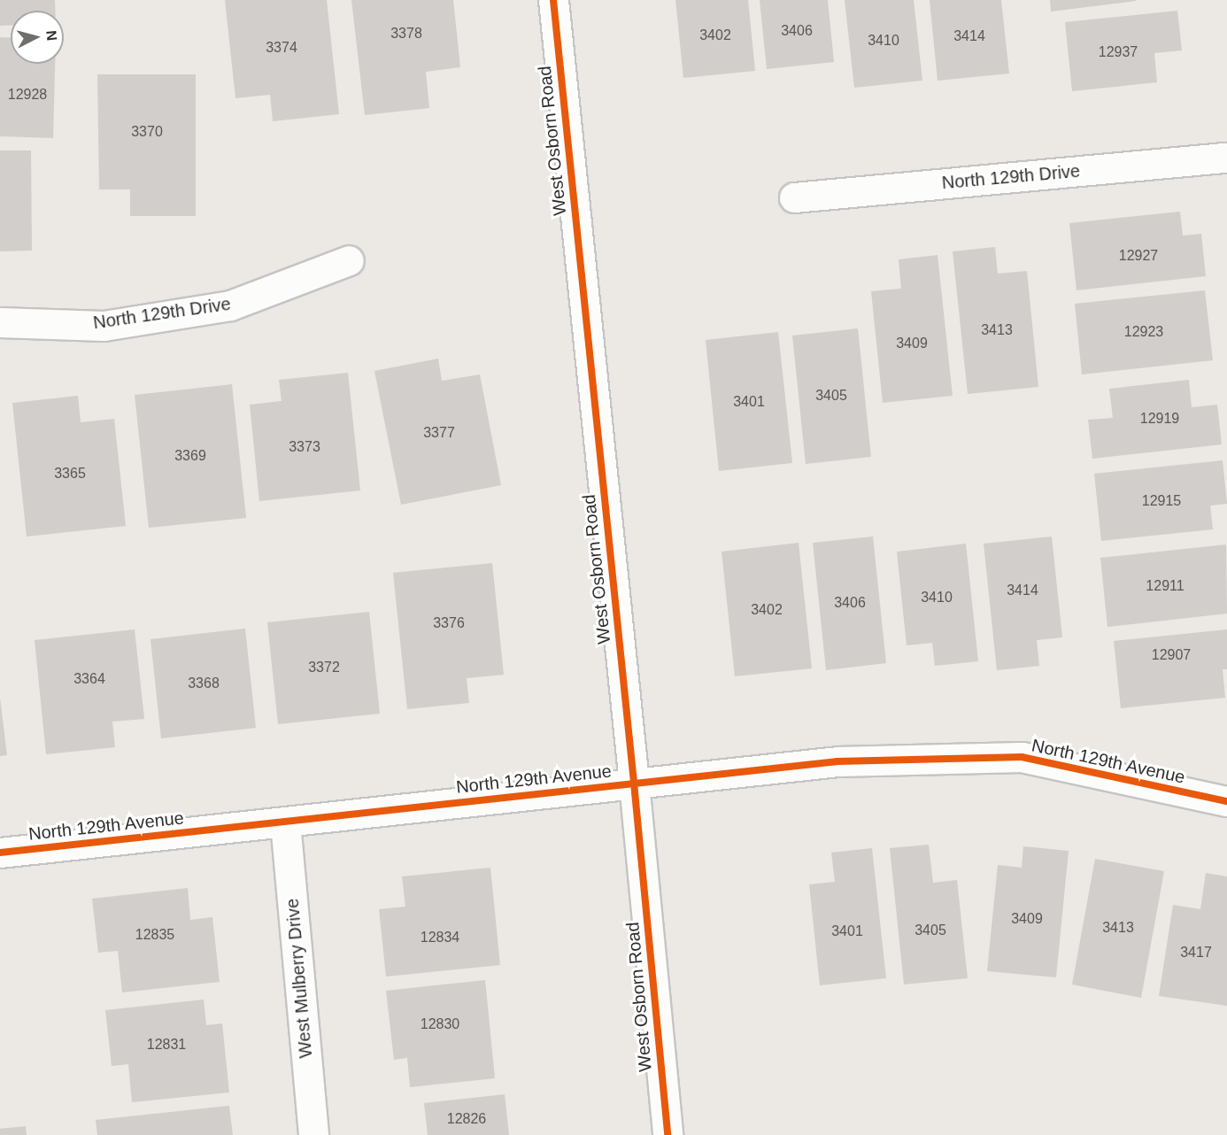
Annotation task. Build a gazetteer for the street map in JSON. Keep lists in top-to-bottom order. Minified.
{"streets":{"street":["West Osborn Road","North 129th Drive","North 129th Avenue","West Mulberry Drive"]},"crossings":[["West Osborn Road","North 129th Avenue"],["North 129th Avenue","West Mulberry Drive"]],"house_numbers":["3406","3378","3402","3414","3410","3374","12937","12928","3370","12927","3413","12923","3409","3405","3401","12919","3377","3373","3369","3365","12915","12911","3414","3410","3406","3402","3376","12907","3372","3364","3368","3409","3413","3405","3401","12835","12834","3417","12830","12831","12826"],"north":"right"}
